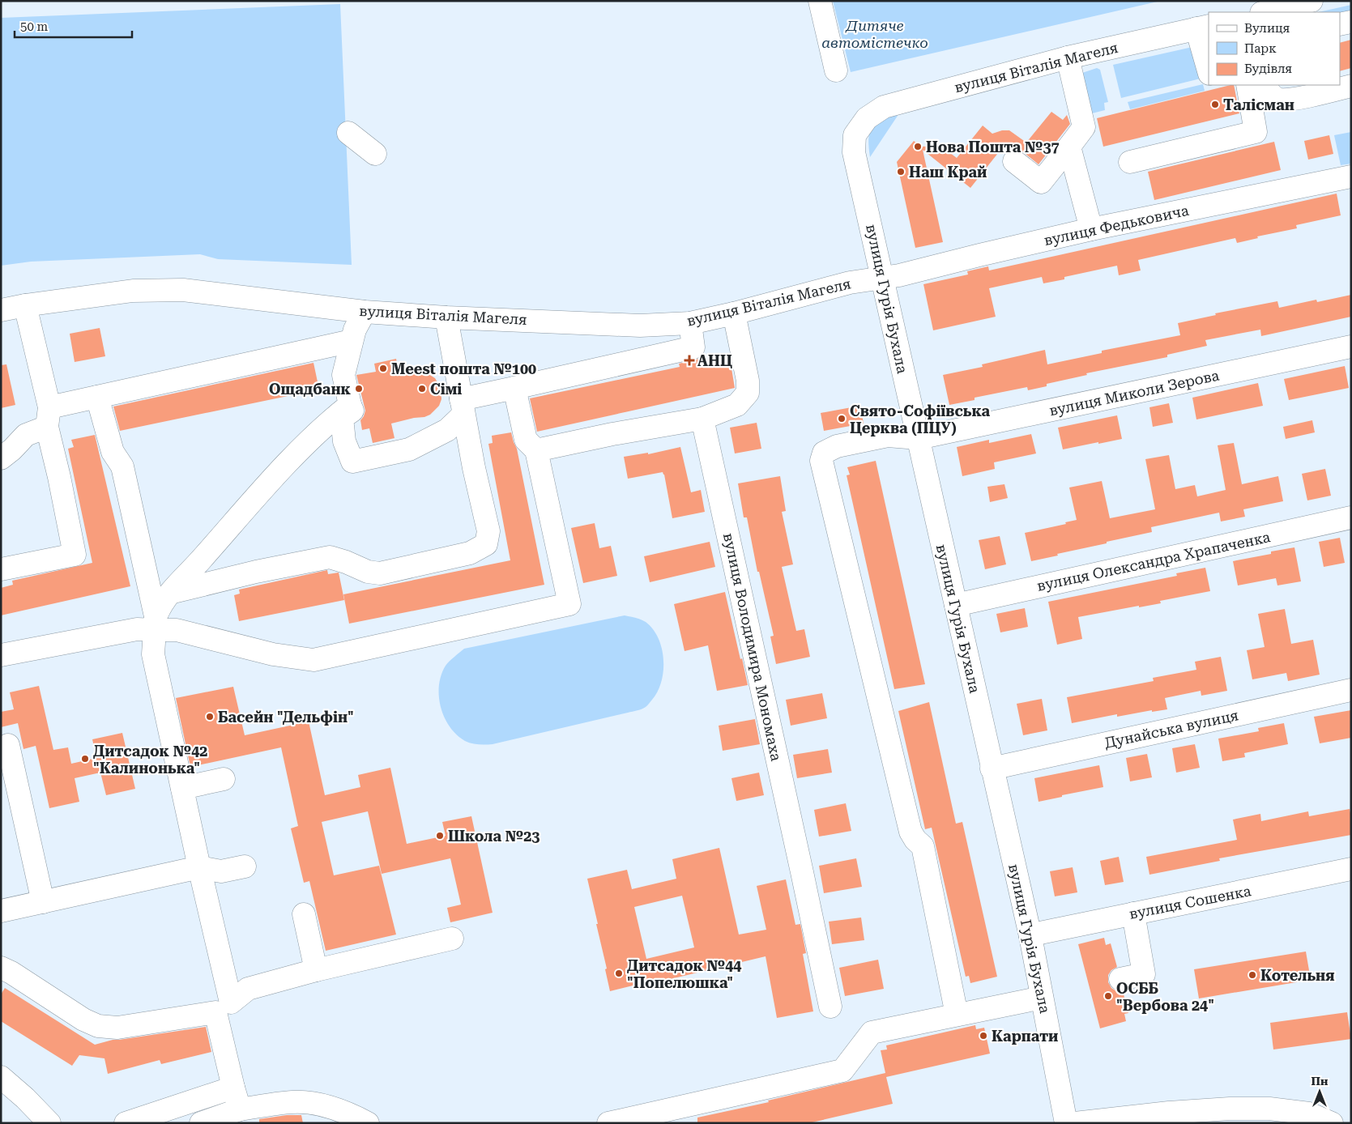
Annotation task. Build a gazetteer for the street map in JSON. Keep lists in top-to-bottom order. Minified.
{"streets":{"street":["вулиця Віталія Магеля","вулиця Федьковича","вулиця Гурія Бухала","вулиця Миколи Зерова","вулиця Олександра Храпаченка","вулиця Володимира Мономаха","Дунайська вулиця","вулиця Сошенка"]},"crossings":[["вулиця Віталія Магеля","вулиця Федьковича"],["вулиця Віталія Магеля","вулиця Гурія Бухала"],["вулиця Федьковича","вулиця Гурія Бухала"],["вулиця Гурія Бухала","вулиця Миколи Зерова"],["вулиця Гурія Бухала","вулиця Олександра Храпаченка"],["вулиця Гурія Бухала","Дунайська вулиця"],["вулиця Гурія Бухала","вулиця Сошенка"]],"parks":["Дитяче автомістечко"],"places":{"other":["Талісман","Нова Пошта №37","Наш Край","Meest пошта №100","Ощадбанк","Сімі","Свято-Софіївська Церква (ПЦУ)","Басейн \"Дельфін\"","Дитсадок №42 \"Калинонька\"","Школа №23","Дитсадок №44 \"Попелюшка\"","Котельня","ОСББ \"Вербова 24\"","Карпати"],"health":["АНЦ"]},"legend":["Вулиця","Парк","Будівля"],"scale_bar":"50 m","north":"top"}
